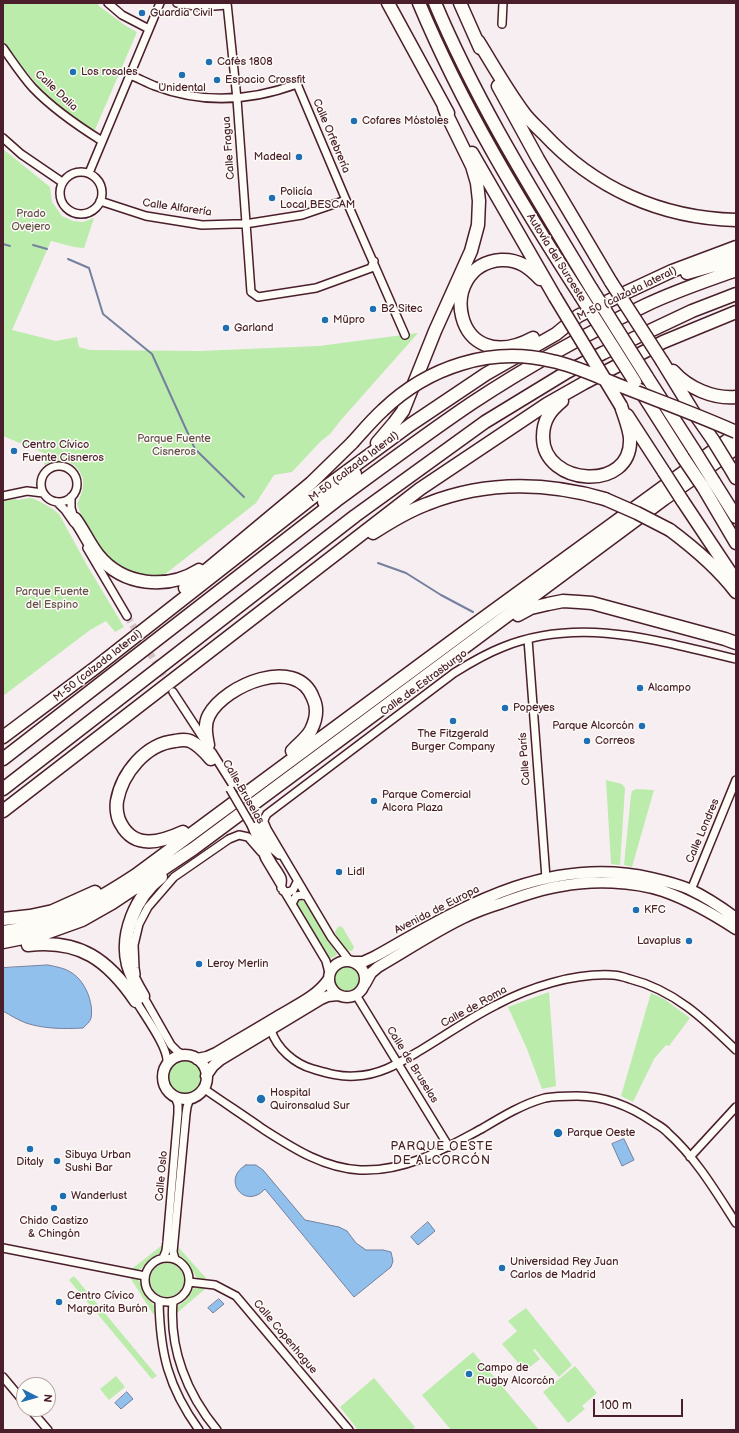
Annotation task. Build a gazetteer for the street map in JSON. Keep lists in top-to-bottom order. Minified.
{"streets":{"highway":["Autovía del Suroeste","M-50 (calzada lateral)"],"street":["Calle Dalia","Calle Orfebrería","Calle Fragua","Calle Alfarería","Calle de Estrasburgo","Calle París","Calle Bruselas","Calle Londres","Avenida de Europa","Calle de Roma","Calle de Bruselas","Calle Oslo","Calle Copenhague"]},"crossings":[["Calle Orfebrería","Calle Fragua"],["Calle Orfebrería","Calle Alfarería"],["Calle Fragua","Calle Alfarería"],["Calle de Estrasburgo","Calle París"],["Calle de Estrasburgo","Calle Bruselas"],["Calle París","Avenida de Europa"],["Calle Bruselas","Avenida de Europa"],["Calle Bruselas","Calle de Bruselas"],["Calle Londres","Avenida de Europa"],["Avenida de Europa","Calle de Bruselas"],["Calle de Roma","Calle de Bruselas"],["Calle Oslo","Calle Copenhague"]],"districts":["PARQUE OESTE DE ALCORCÓN"],"parks":["Prado Ovejero","Parque Fuente Cisneros","Parque Fuente del Espino"],"places":["Guardia Civil","Cafés 1808","Los rosales","Unidental","Espacio Crossfit","Cofares Móstoles","Madeal","Policía Local BESCAM","B2 Sitec","Müpro","Garland","Centro Cívico Fuente Cisneros","Alcampo","Popeyes","The Fitzgerald Burger Company","Parque Alcorcón","Correos","Parque Comercial Alcora Plaza","Lidl","KFC","Lavaplus","Leroy Merlin","Hospital Quironsalud Sur","Parque Oeste","Ditaly","Sibuya Urban Sushi Bar","Wanderlust","Chido Castizo & Chingón","Universidad Rey Juan Carlos de Madrid","Centro Cívico Margarita Burón","Campo de Rugby Alcorcón"],"scale_bar":"100 m","north":"right"}
